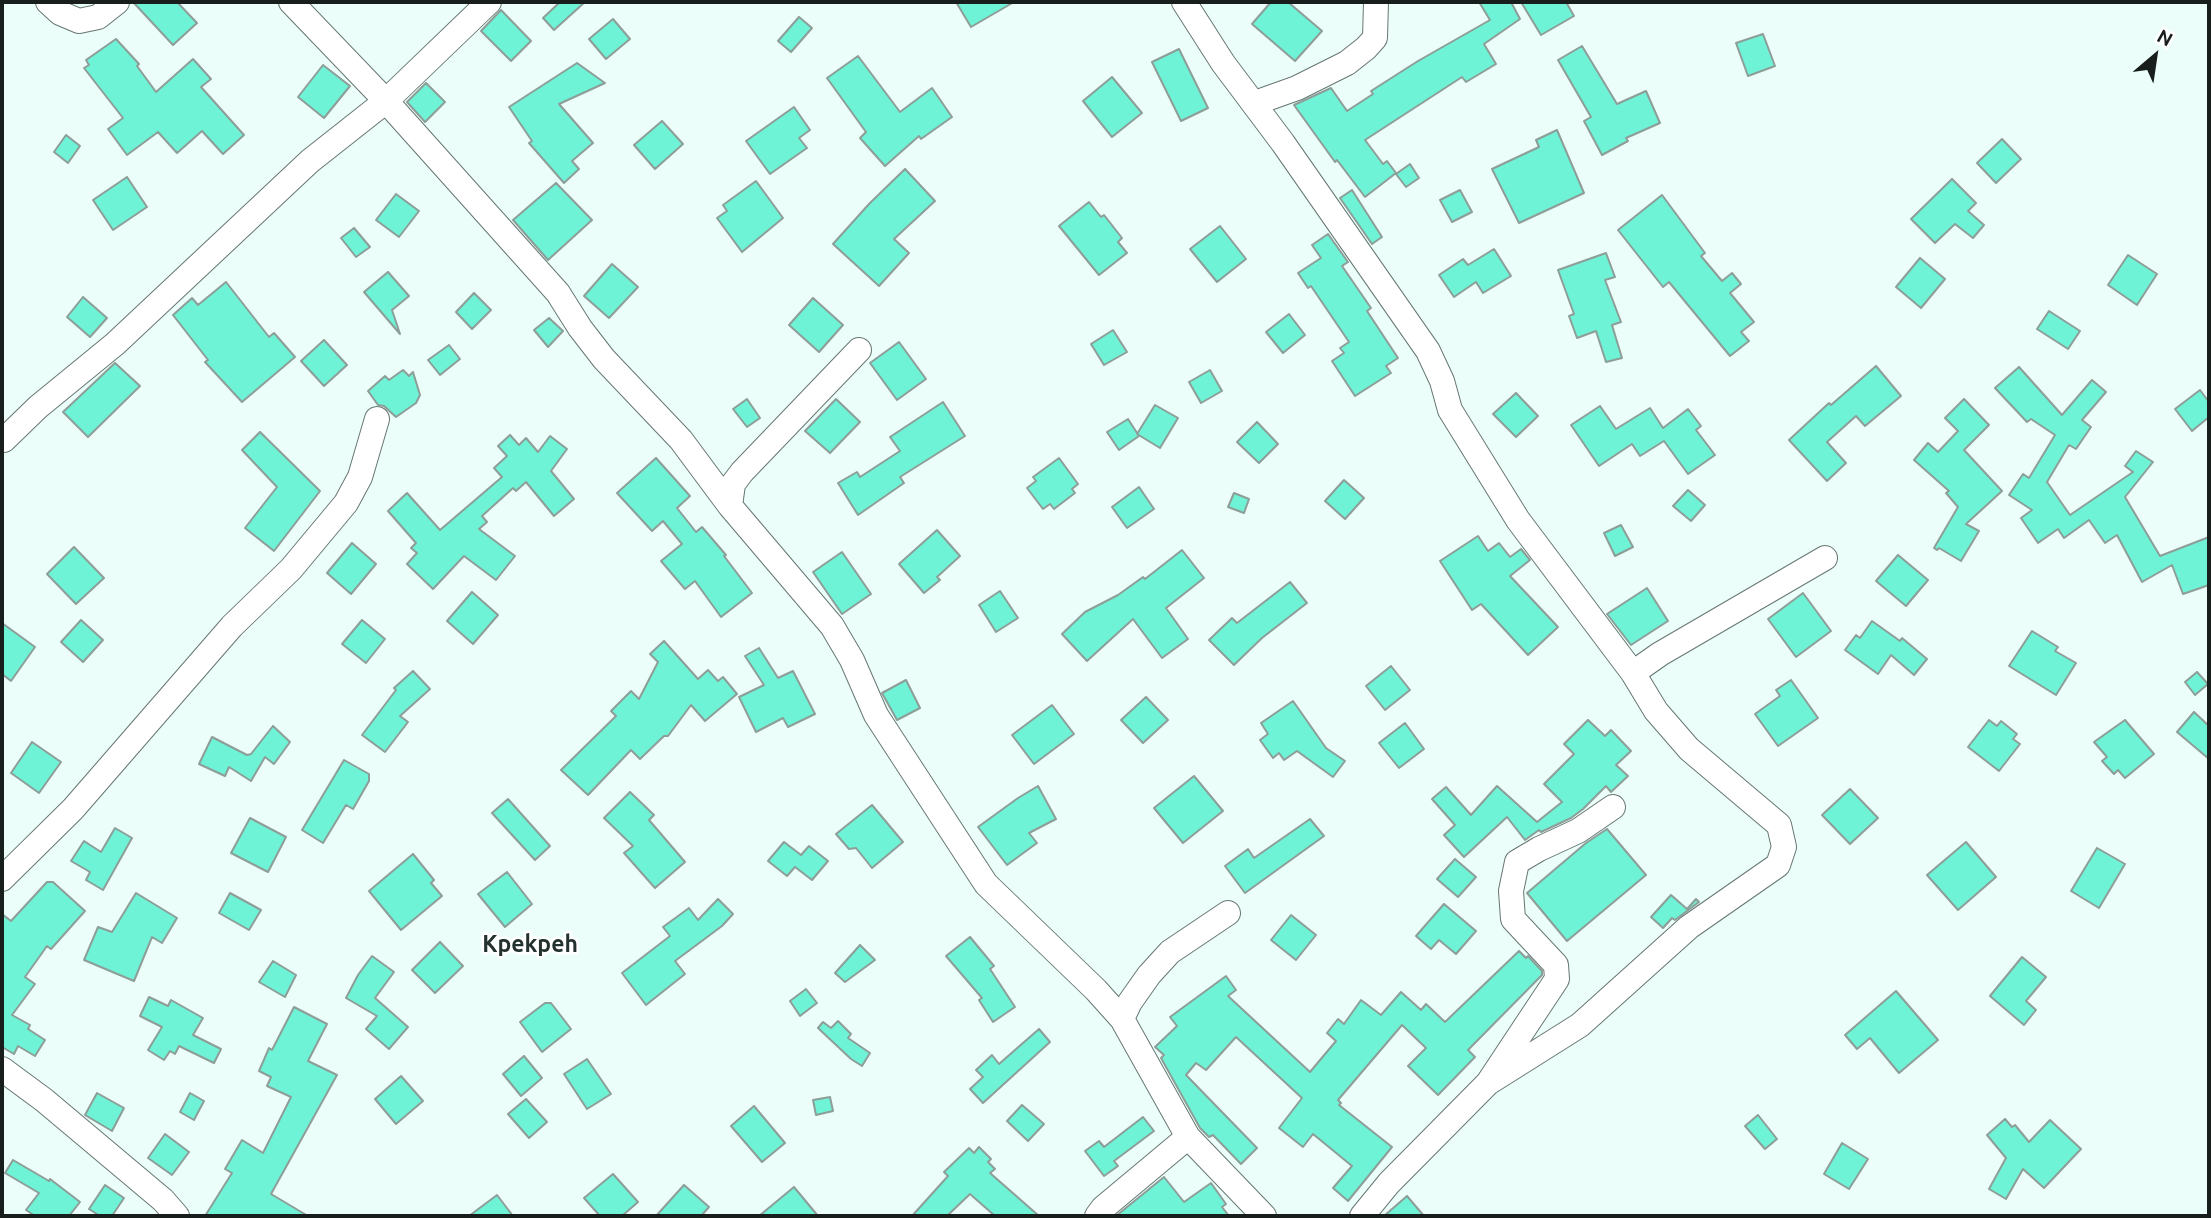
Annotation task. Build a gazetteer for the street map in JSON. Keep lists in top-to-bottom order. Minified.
{"districts":["Kpekpeh"],"north":"top right"}
